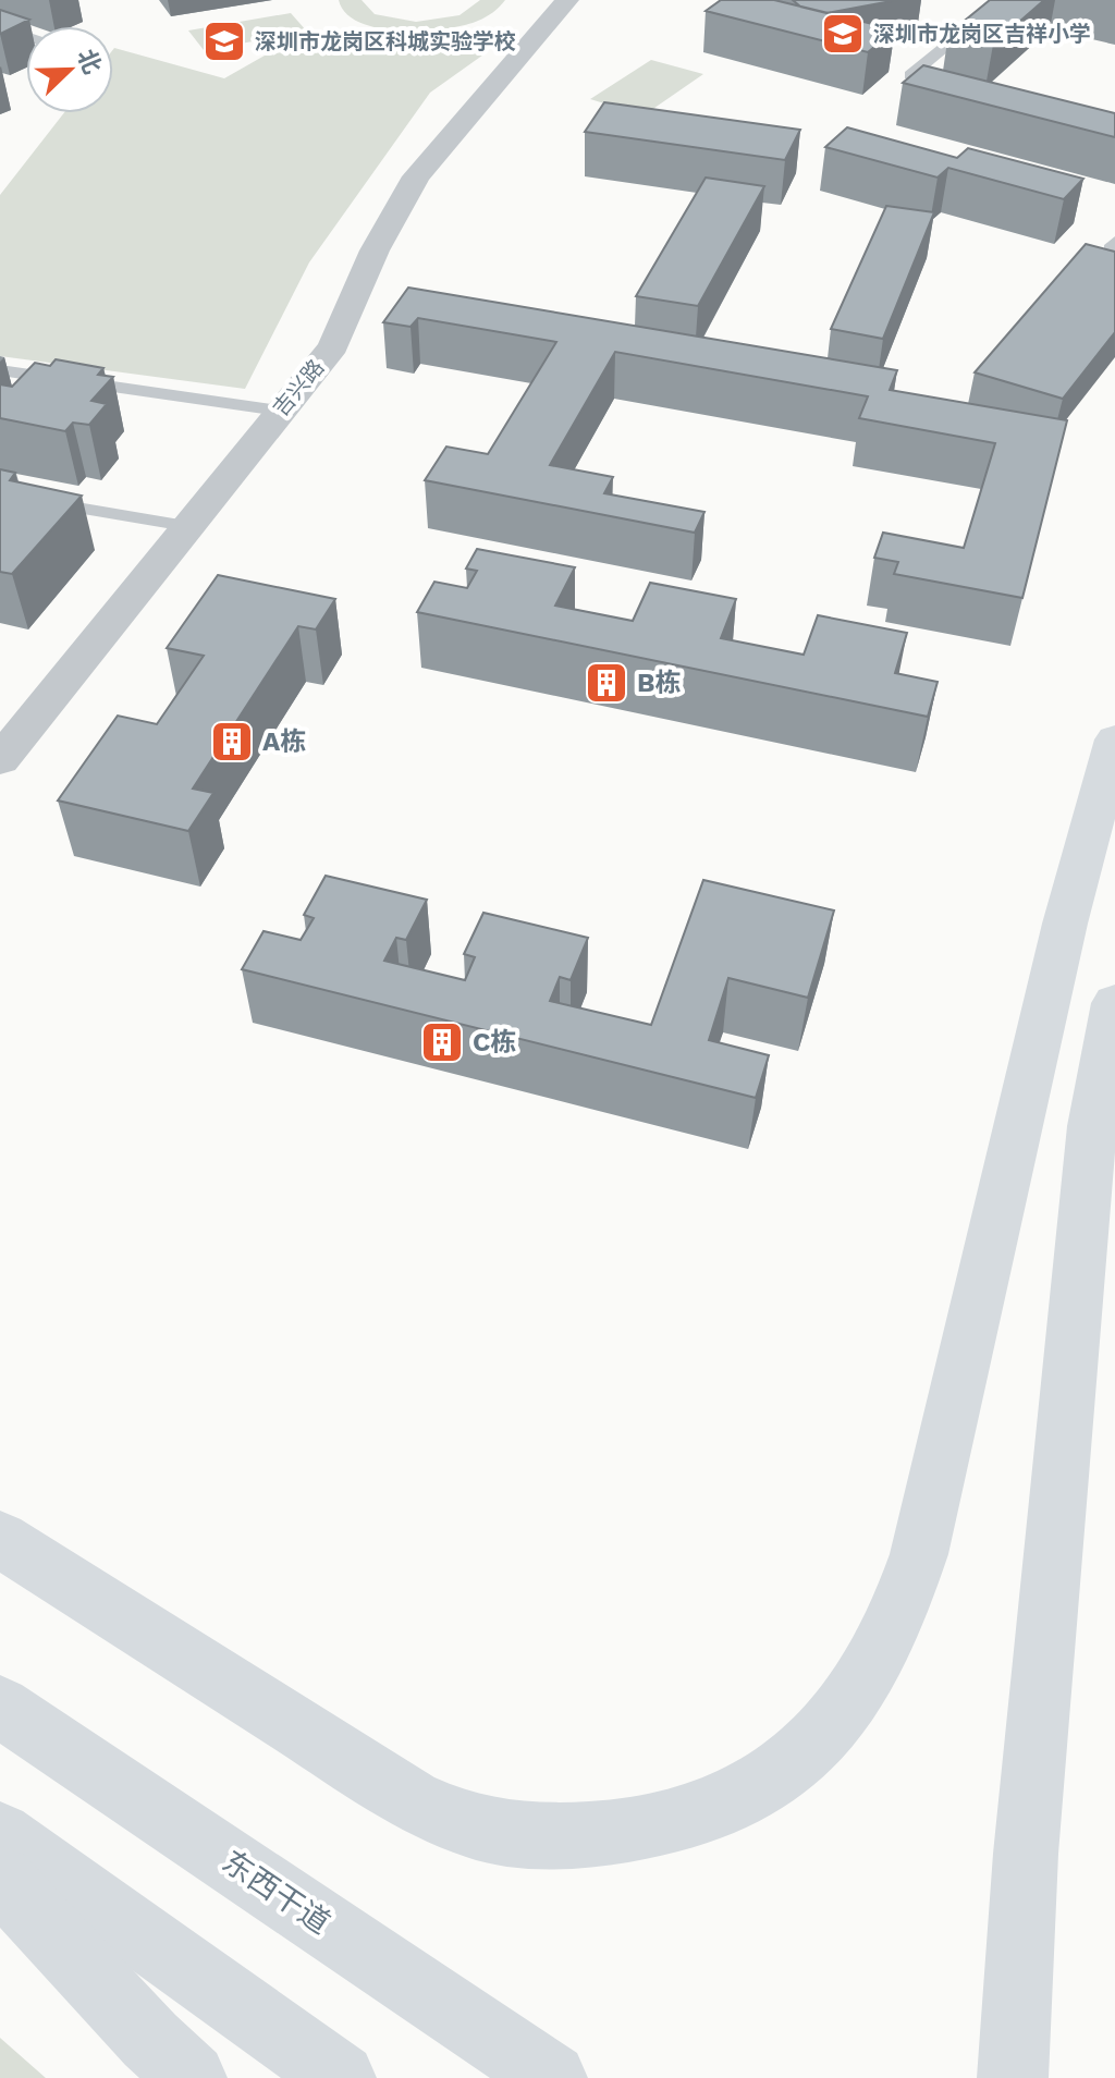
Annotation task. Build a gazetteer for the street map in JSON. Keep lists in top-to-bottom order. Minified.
{"streets":{"main road":["东西干道"],"street":["吉兴路"]},"places":{"school or university":["深圳市龙岗区吉祥小学","深圳市龙岗区科城实验学校"],"building":["B栋","A栋","C栋"]},"north":"top right"}
